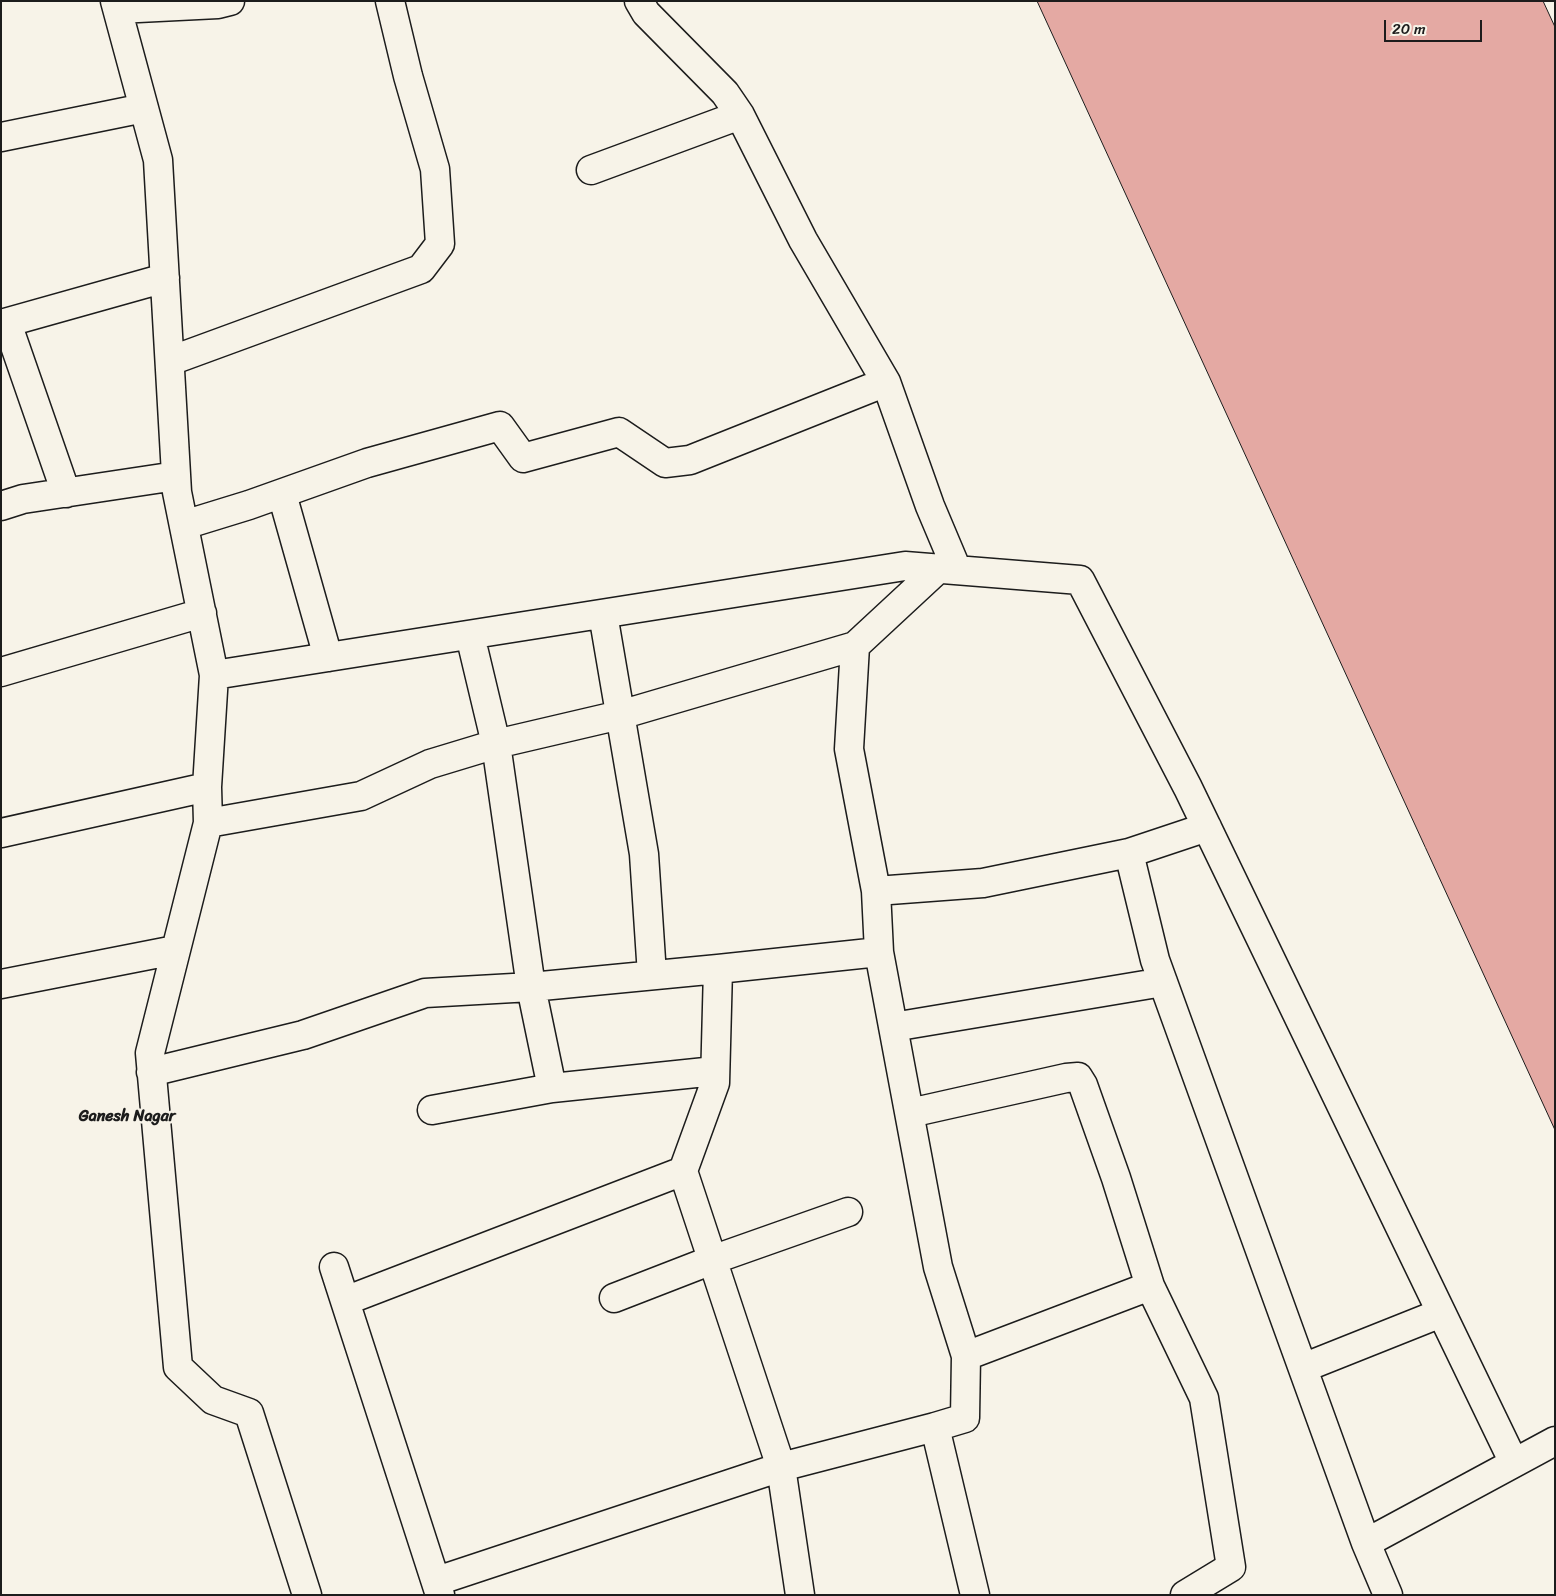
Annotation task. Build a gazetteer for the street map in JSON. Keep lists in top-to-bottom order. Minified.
{"districts":["Ganesh Nagar"],"scale_bar":"20 m"}
